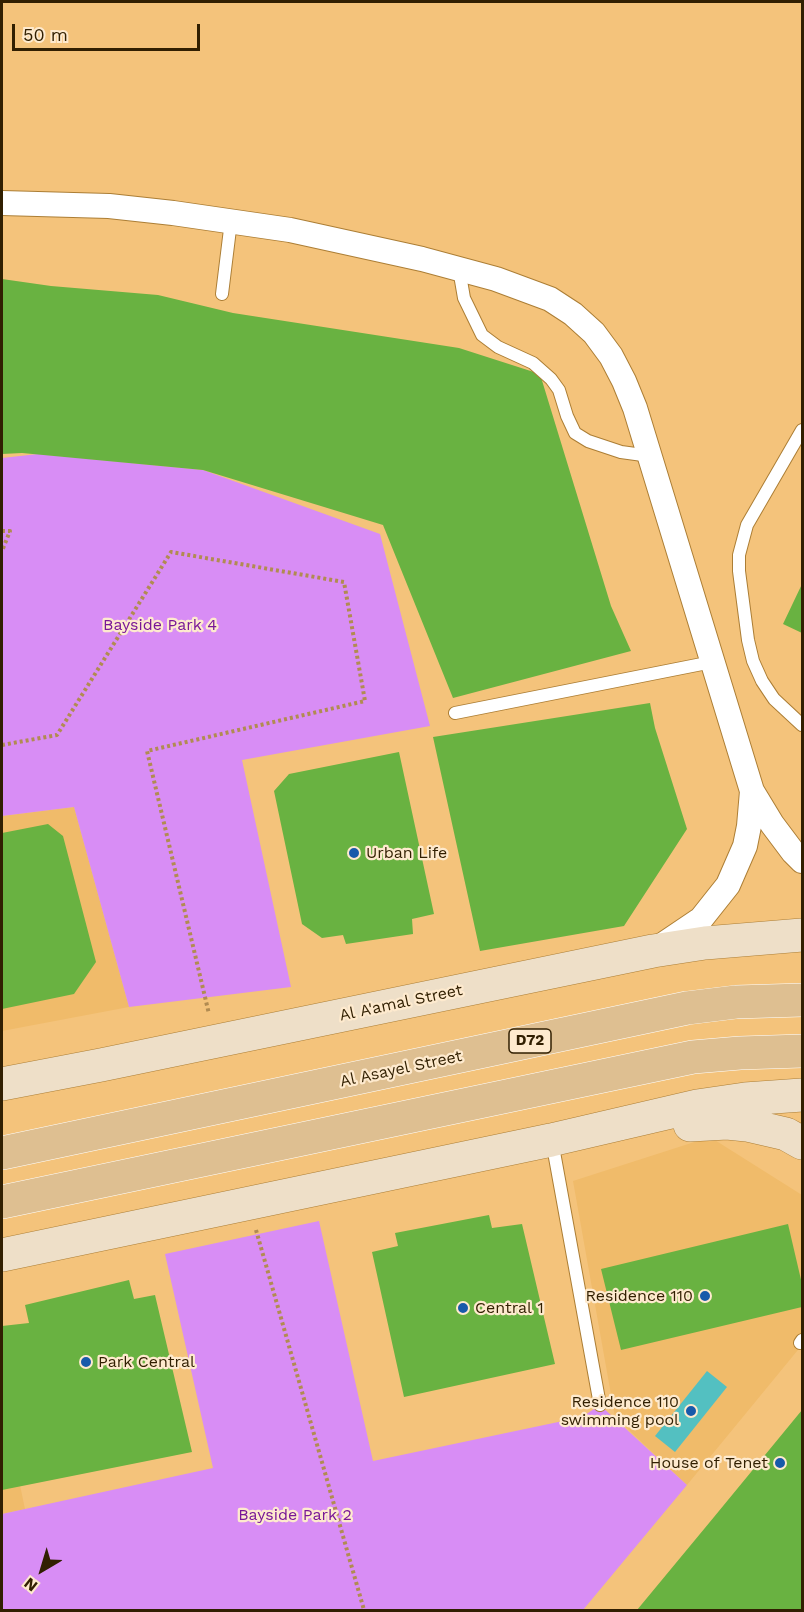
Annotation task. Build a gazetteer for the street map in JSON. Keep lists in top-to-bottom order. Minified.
{"streets":{"main road":["D72","Al Asayel Street"],"street":["Al A'amal Street"]},"parks":["Bayside Park 4","Bayside Park 2"],"places":["Urban Life","Residence 110","Central 1","Park Central","Residence 110 swimming pool","House of Tenet"],"scale_bar":"50 m","north":"bottom left"}
